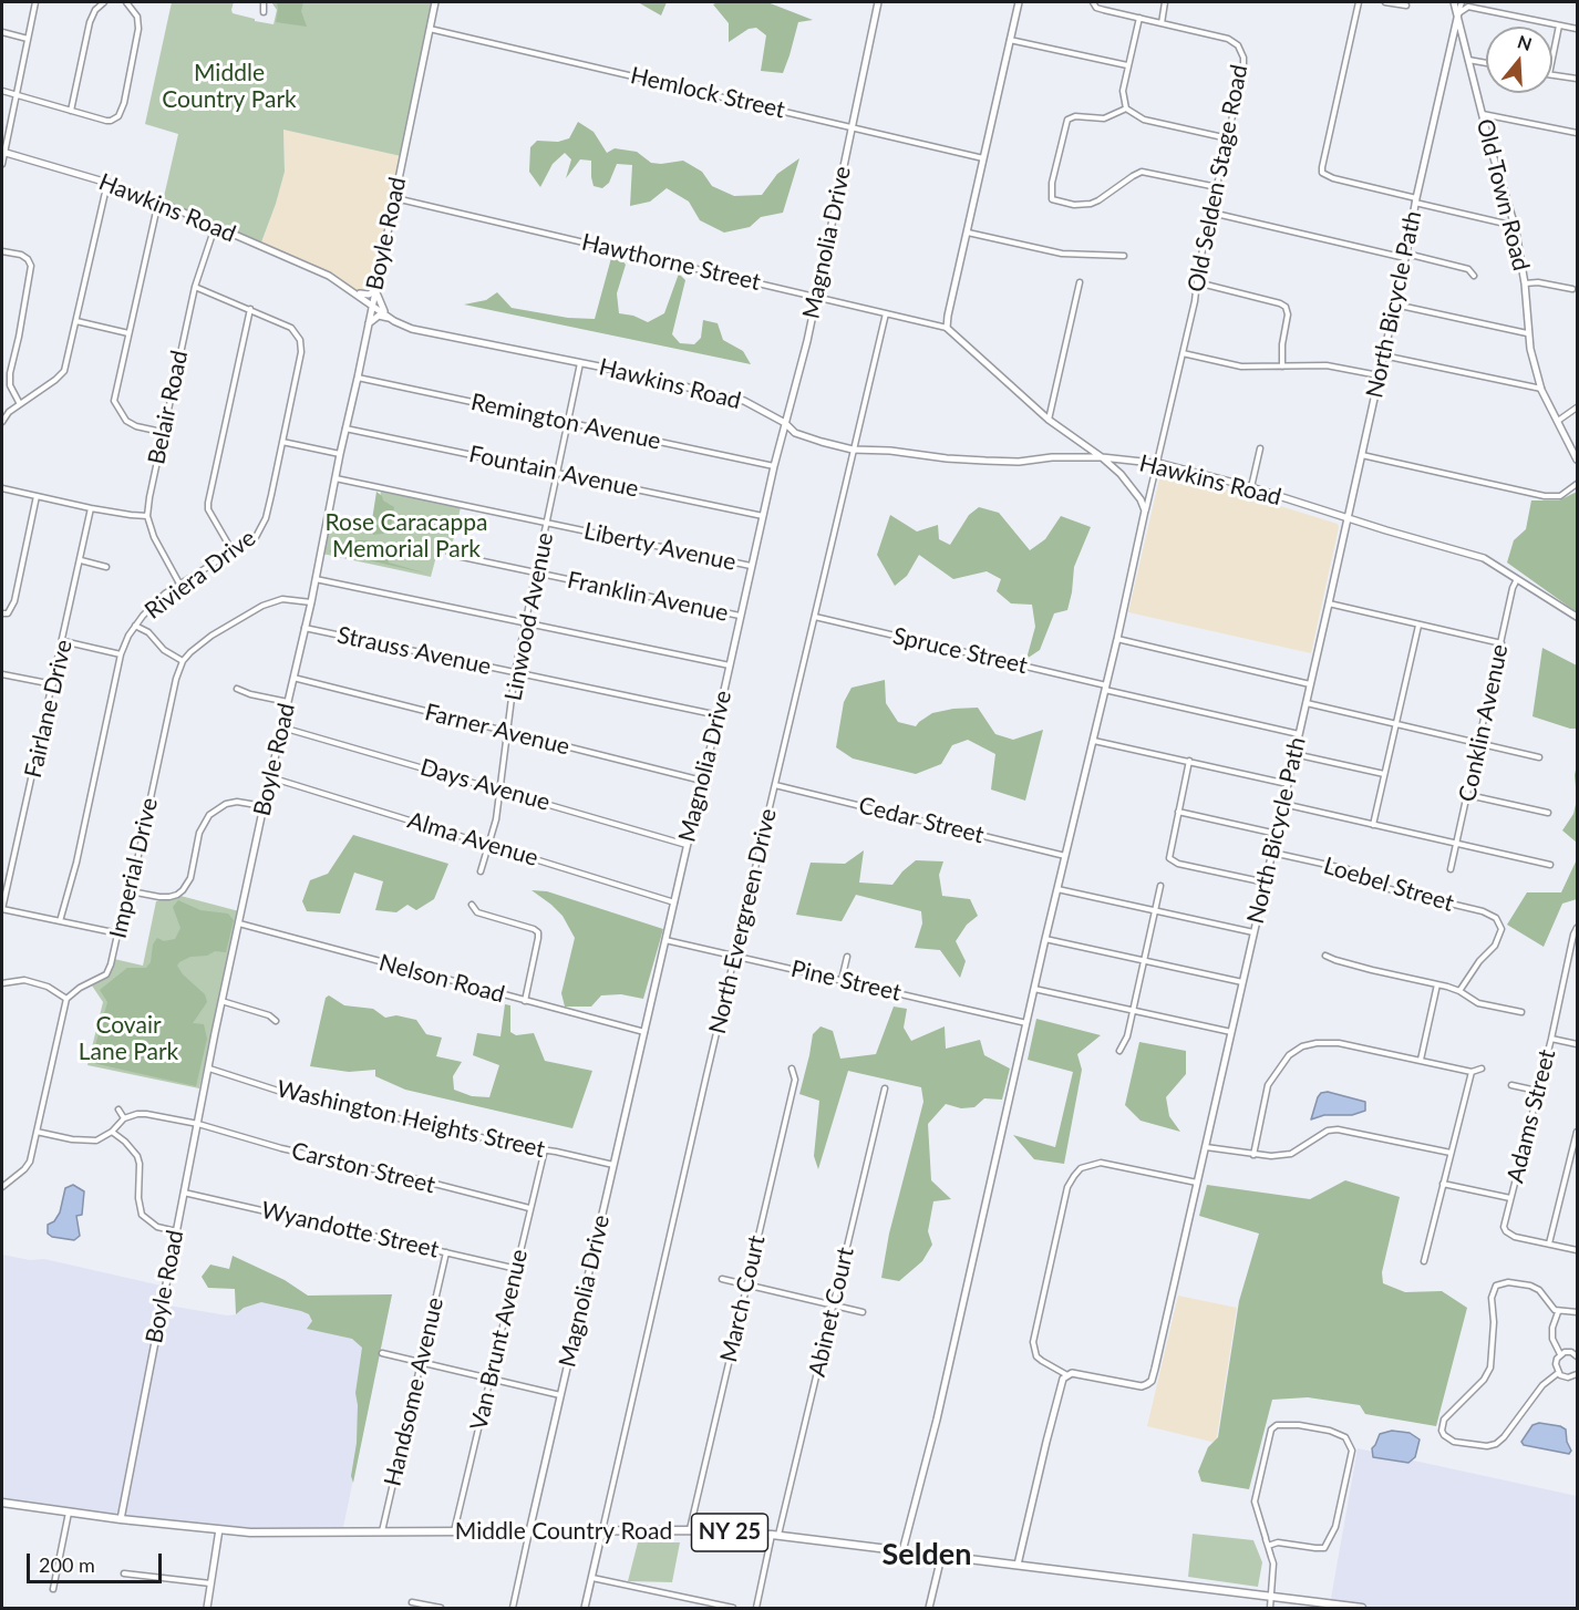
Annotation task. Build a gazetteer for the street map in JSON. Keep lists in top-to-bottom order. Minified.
{"streets":{"main road":["Middle Country Road","NY 25"],"street":["Hemlock Street","Old Selden Stage Road","Old Town Road","Hawkins Road","Boyle Road","Magnolia Drive","Hawthorne Street","North Bicycle Path","Belair Road","Remington Avenue","Fountain Avenue","Liberty Avenue","Riviera Drive","Franklin Avenue","Linwood Avenue","Strauss Avenue","Spruce Street","Fairlane Drive","Conklin Avenue","Farner Avenue","Days Avenue","Cedar Street","Alma Avenue","Imperial Drive","Loebel Street","North Evergreen Drive","Nelson Road","Pine Street","Adams Street","Washington Heights Street","Carston Street","Wyandotte Street","March Court","Abinet Court","Van Brunt Avenue","Handsome Avenue"]},"crossings":[["Hemlock Street","Boyle Road"],["Hemlock Street","Magnolia Drive"],["Old Selden Stage Road","Hawkins Road"],["Old Town Road","North Bicycle Path"],["Hawkins Road","Boyle Road"],["Hawkins Road","Magnolia Drive"],["Hawkins Road","North Bicycle Path"],["Hawkins Road","Belair Road"],["Hawkins Road","Linwood Avenue"],["Hawkins Road","Conklin Avenue"],["Hawkins Road","North Evergreen Drive"],["Boyle Road","Hawthorne Street"],["Boyle Road","Remington Avenue"],["Boyle Road","Fountain Avenue"],["Boyle Road","Liberty Avenue"],["Boyle Road","Strauss Avenue"],["Boyle Road","Farner Avenue"],["Boyle Road","Days Avenue"],["Boyle Road","Alma Avenue"],["Boyle Road","Nelson Road"],["Boyle Road","Washington Heights Street"],["Boyle Road","Carston Street"],["Boyle Road","Wyandotte Street"],["Boyle Road","Middle Country Road"],["Magnolia Drive","Hawthorne Street"],["Magnolia Drive","Remington Avenue"],["Magnolia Drive","Fountain Avenue"],["Magnolia Drive","Liberty Avenue"],["Magnolia Drive","Franklin Avenue"],["Magnolia Drive","Strauss Avenue"],["Magnolia Drive","Farner Avenue"],["Magnolia Drive","Days Avenue"],["Magnolia Drive","Alma Avenue"],["Magnolia Drive","Nelson Road"],["Magnolia Drive","Pine Street"],["Magnolia Drive","Washington Heights Street"],["Magnolia Drive","Middle Country Road"],["Hawthorne Street","North Evergreen Drive"],["North Bicycle Path","Spruce Street"],["North Bicycle Path","Loebel Street"],["Belair Road","Riviera Drive"],["Remington Avenue","Linwood Avenue"],["Fountain Avenue","Linwood Avenue"],["Liberty Avenue","Linwood Avenue"],["Franklin Avenue","Linwood Avenue"],["Linwood Avenue","Strauss Avenue"],["Linwood Avenue","Farner Avenue"],["Linwood Avenue","Days Avenue"],["Linwood Avenue","Alma Avenue"],["Spruce Street","North Evergreen Drive"],["Cedar Street","North Evergreen Drive"],["North Evergreen Drive","Pine Street"],["North Evergreen Drive","Middle Country Road"],["Washington Heights Street","Van Brunt Avenue"],["Carston Street","Van Brunt Avenue"],["Wyandotte Street","Van Brunt Avenue"],["Wyandotte Street","Handsome Avenue"],["March Court","Middle Country Road"],["Abinet Court","Middle Country Road"],["Van Brunt Avenue","Middle Country Road"],["Handsome Avenue","Middle Country Road"]],"districts":["Selden"],"parks":["Middle Country Park","Rose Caracappa Memorial Park","Covair Lane Park"],"scale_bar":"200 m","north":"top"}
